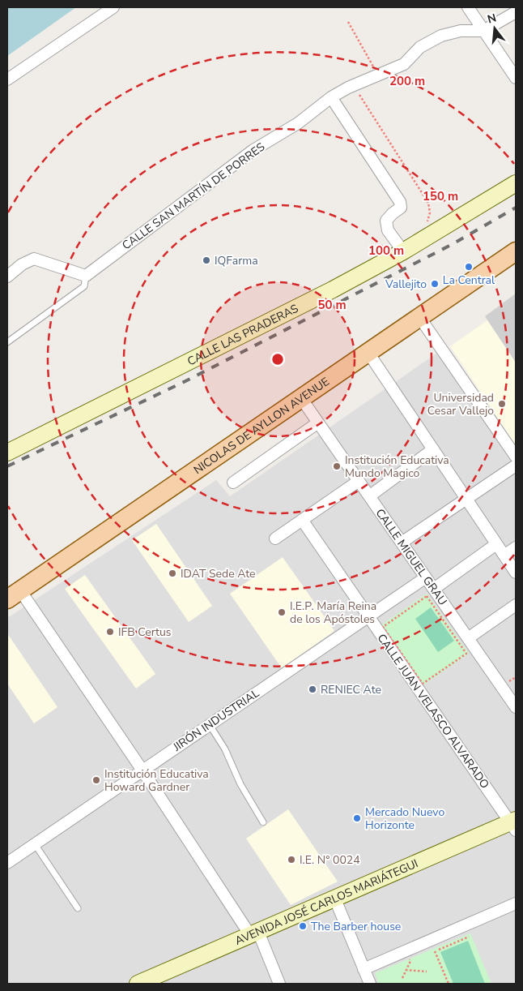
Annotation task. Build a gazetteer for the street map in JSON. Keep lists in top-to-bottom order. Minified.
{"streets":{"main road":["NICOLAS DE AYLLON AVENUE"],"street":["CALLE SAN MARTÍN DE PORRES","CALLE LAS PRADERAS","CALLE MIGUEL GRAU","CALLE JUAN VELASCO ALVARADO","JIRÓN INDUSTRIAL","AVENIDA JOSÉ CARLOS MARIÁTEGUI"]},"crossings":[["NICOLAS DE AYLLON AVENUE","CALLE MIGUEL GRAU"],["CALLE MIGUEL GRAU","JIRÓN INDUSTRIAL"],["CALLE JUAN VELASCO ALVARADO","JIRÓN INDUSTRIAL"],["CALLE JUAN VELASCO ALVARADO","AVENIDA JOSÉ CARLOS MARIÁTEGUI"]],"places":["IQFarma","La Central","Vallejito","Universidad Cesar Vallejo","Institución Educativa Mundo Magico","IDAT Sede Ate","I.E.P. María Reina de los Apóstoles","IFB Certus","RENIEC Ate","Institución Educativa Howard Gardner","Mercado Nuevo Horizonte","I.E. N° 0024","The Barber house"],"north":"top","rings":["200 m","150 m","100 m","50 m"]}
